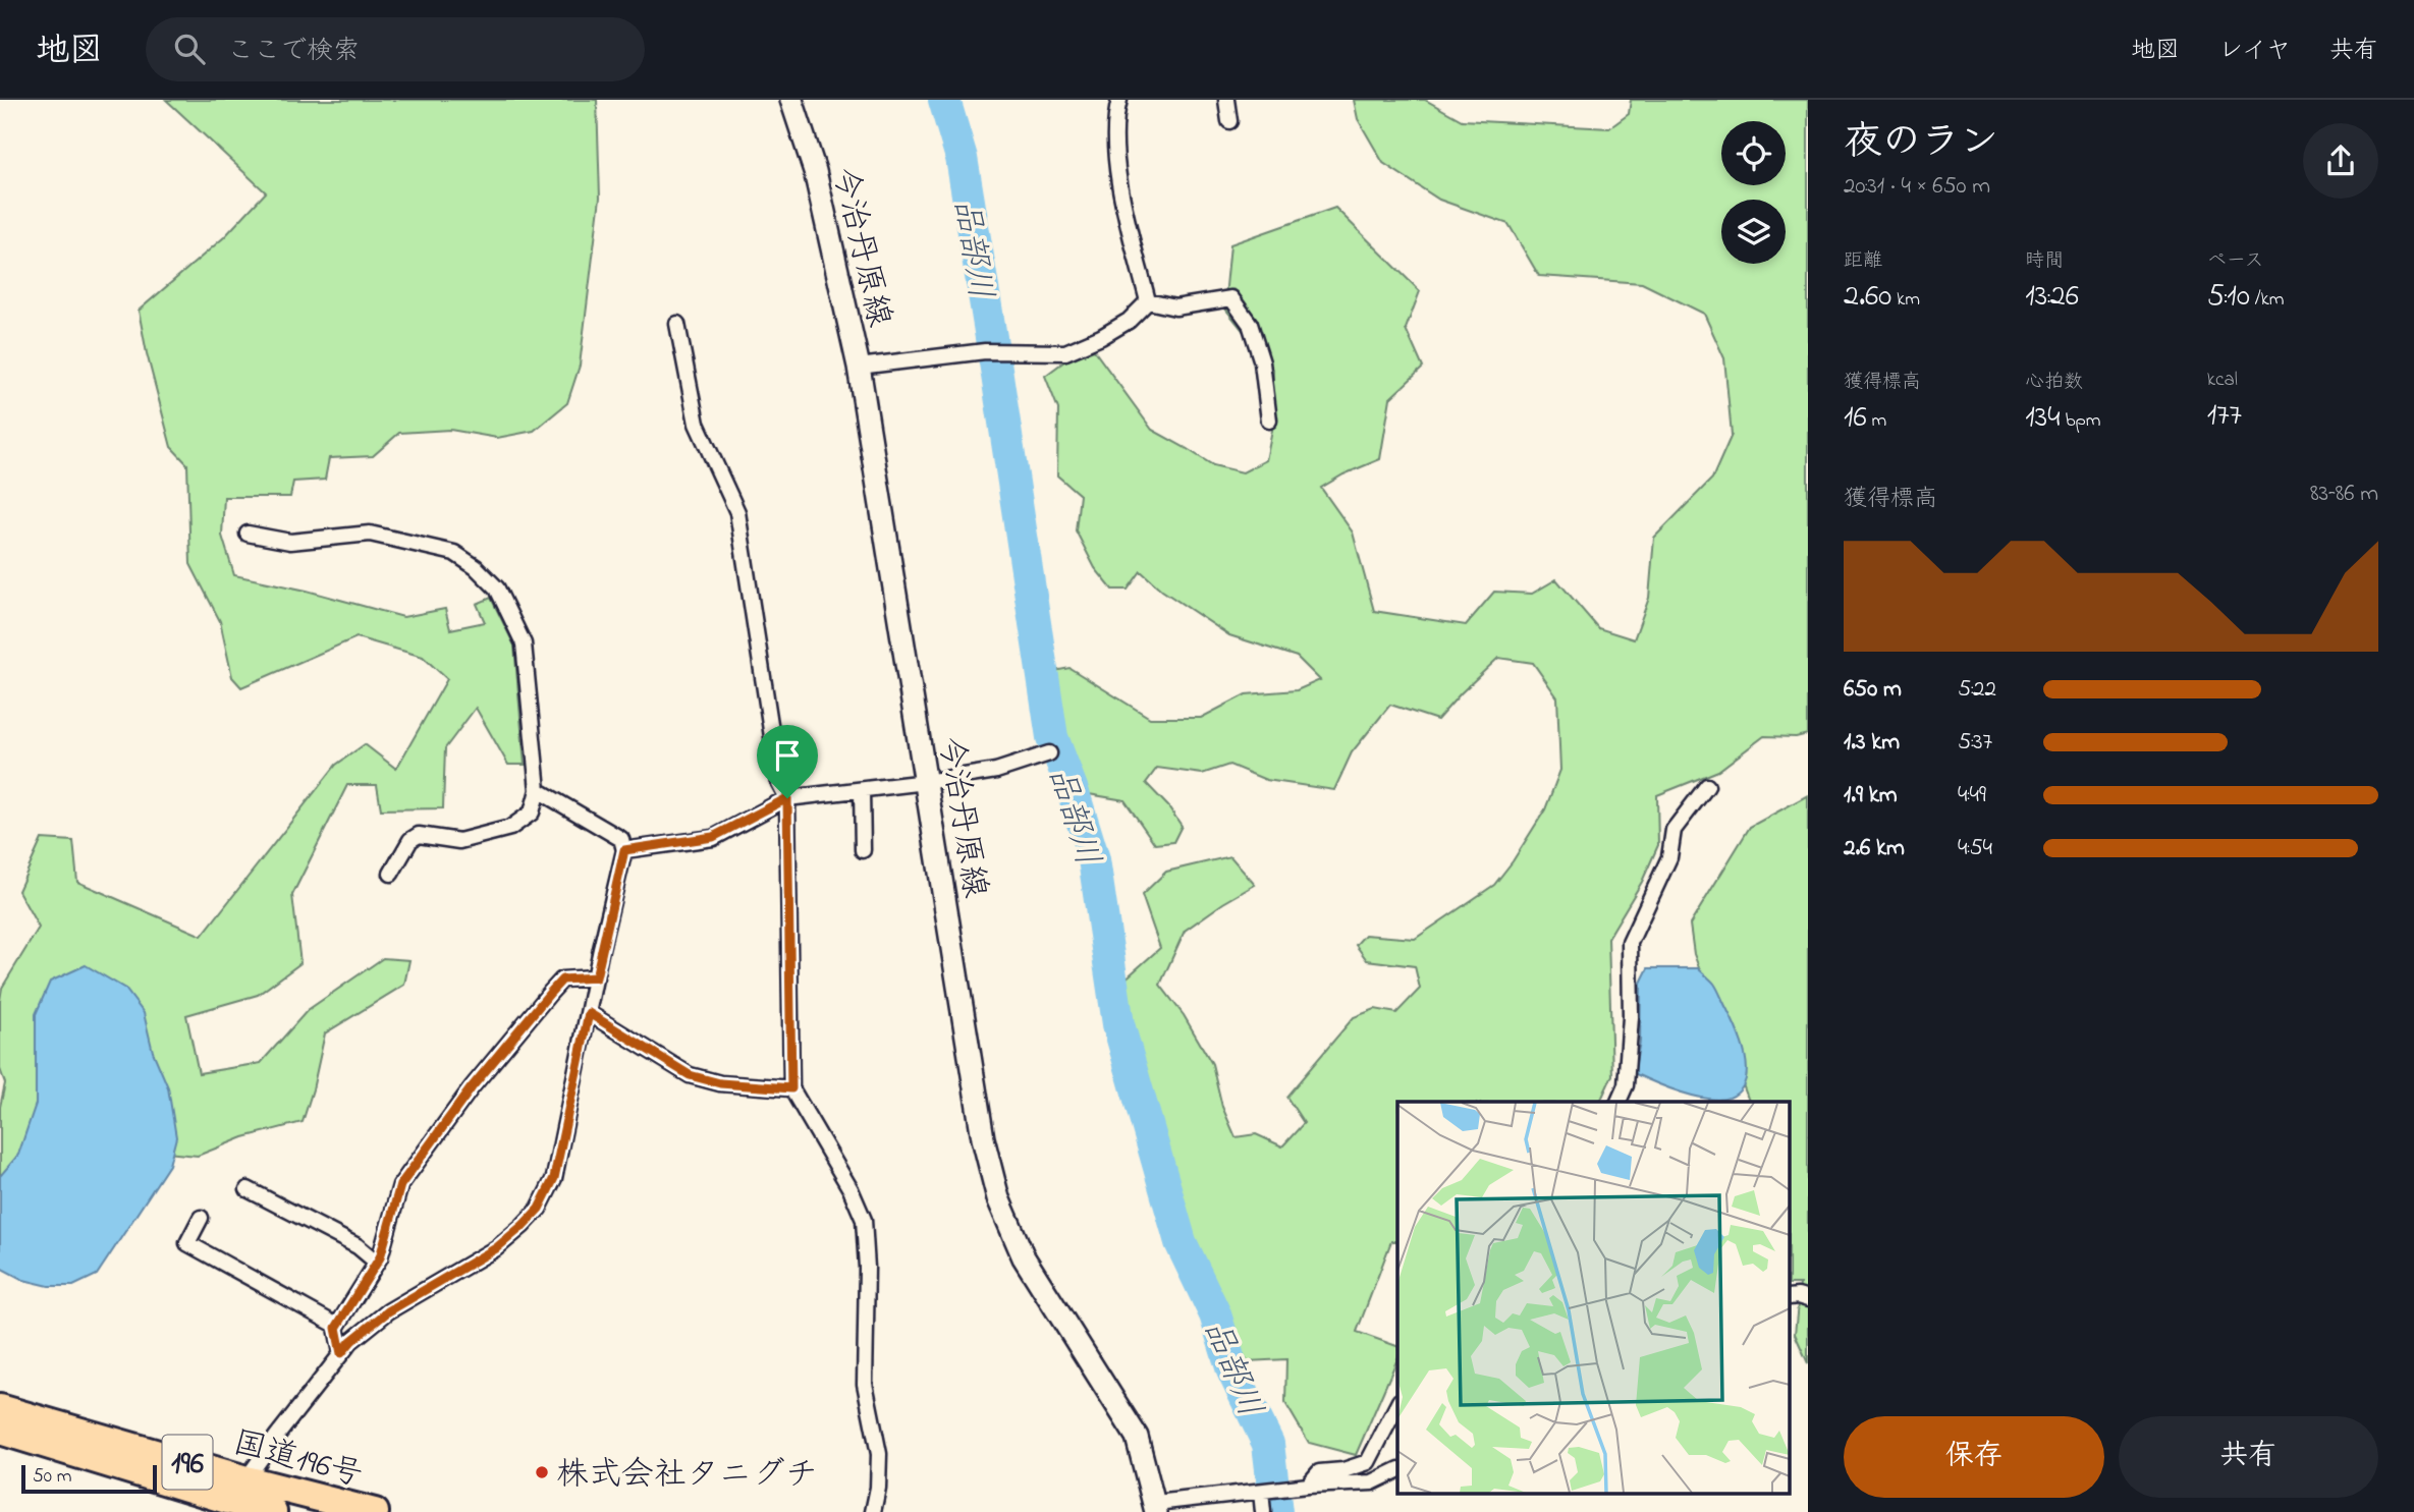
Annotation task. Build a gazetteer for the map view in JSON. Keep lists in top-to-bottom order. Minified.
{"streets":{"highway":["国道196号","196"],"main road":["今治丹原線"]},"water":["品部川"],"places":["株式会社タニグチ"],"scale_bar":"50 m","page":{"header":"地図","search":"ここで検索","nav":["地図","レイヤ","共有"],"heading":["夜のラン","20:31 · 4 × 650 m"],"stats":[["距離","2.60 km"],["時間","13:26"],["ペース","5:10 /km"],["獲得標高","16 m"],["心拍数","134 bpm"],["kcal","177"]],"chart":["獲得標高","83–86 m"],"list":[{"name":"650 m","note":"5:22"},{"name":"1.3 km","note":"5:37"},{"name":"1.9 km","note":"4:49"},{"name":"2.6 km","note":"4:54"}],"buttons":["保存","共有"],"scale":"50 m"}}
